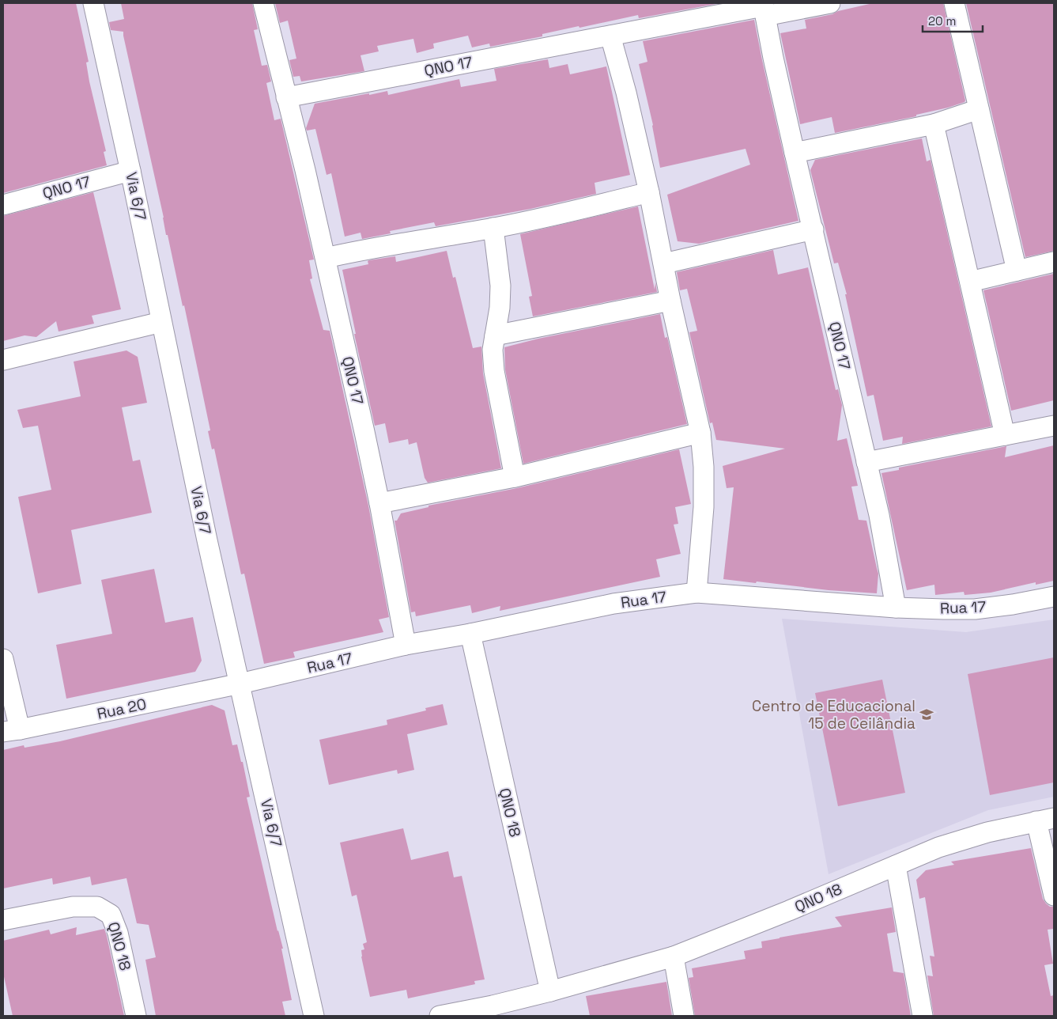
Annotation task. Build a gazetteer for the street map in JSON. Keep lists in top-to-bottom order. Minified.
{"streets":{"street":["QNO 17","Via 6/7","Rua 17","Rua 20","QNO 18"]},"crossings":[["QNO 17","Via 6/7"],["QNO 17","Rua 17"],["Via 6/7","Rua 17"],["Via 6/7","Rua 20"],["Rua 17","Rua 20"],["Rua 17","QNO 18"]],"places":{"school or university":["Centro de Educacional 15 de Ceilândia"]},"scale_bar":"20 m"}
